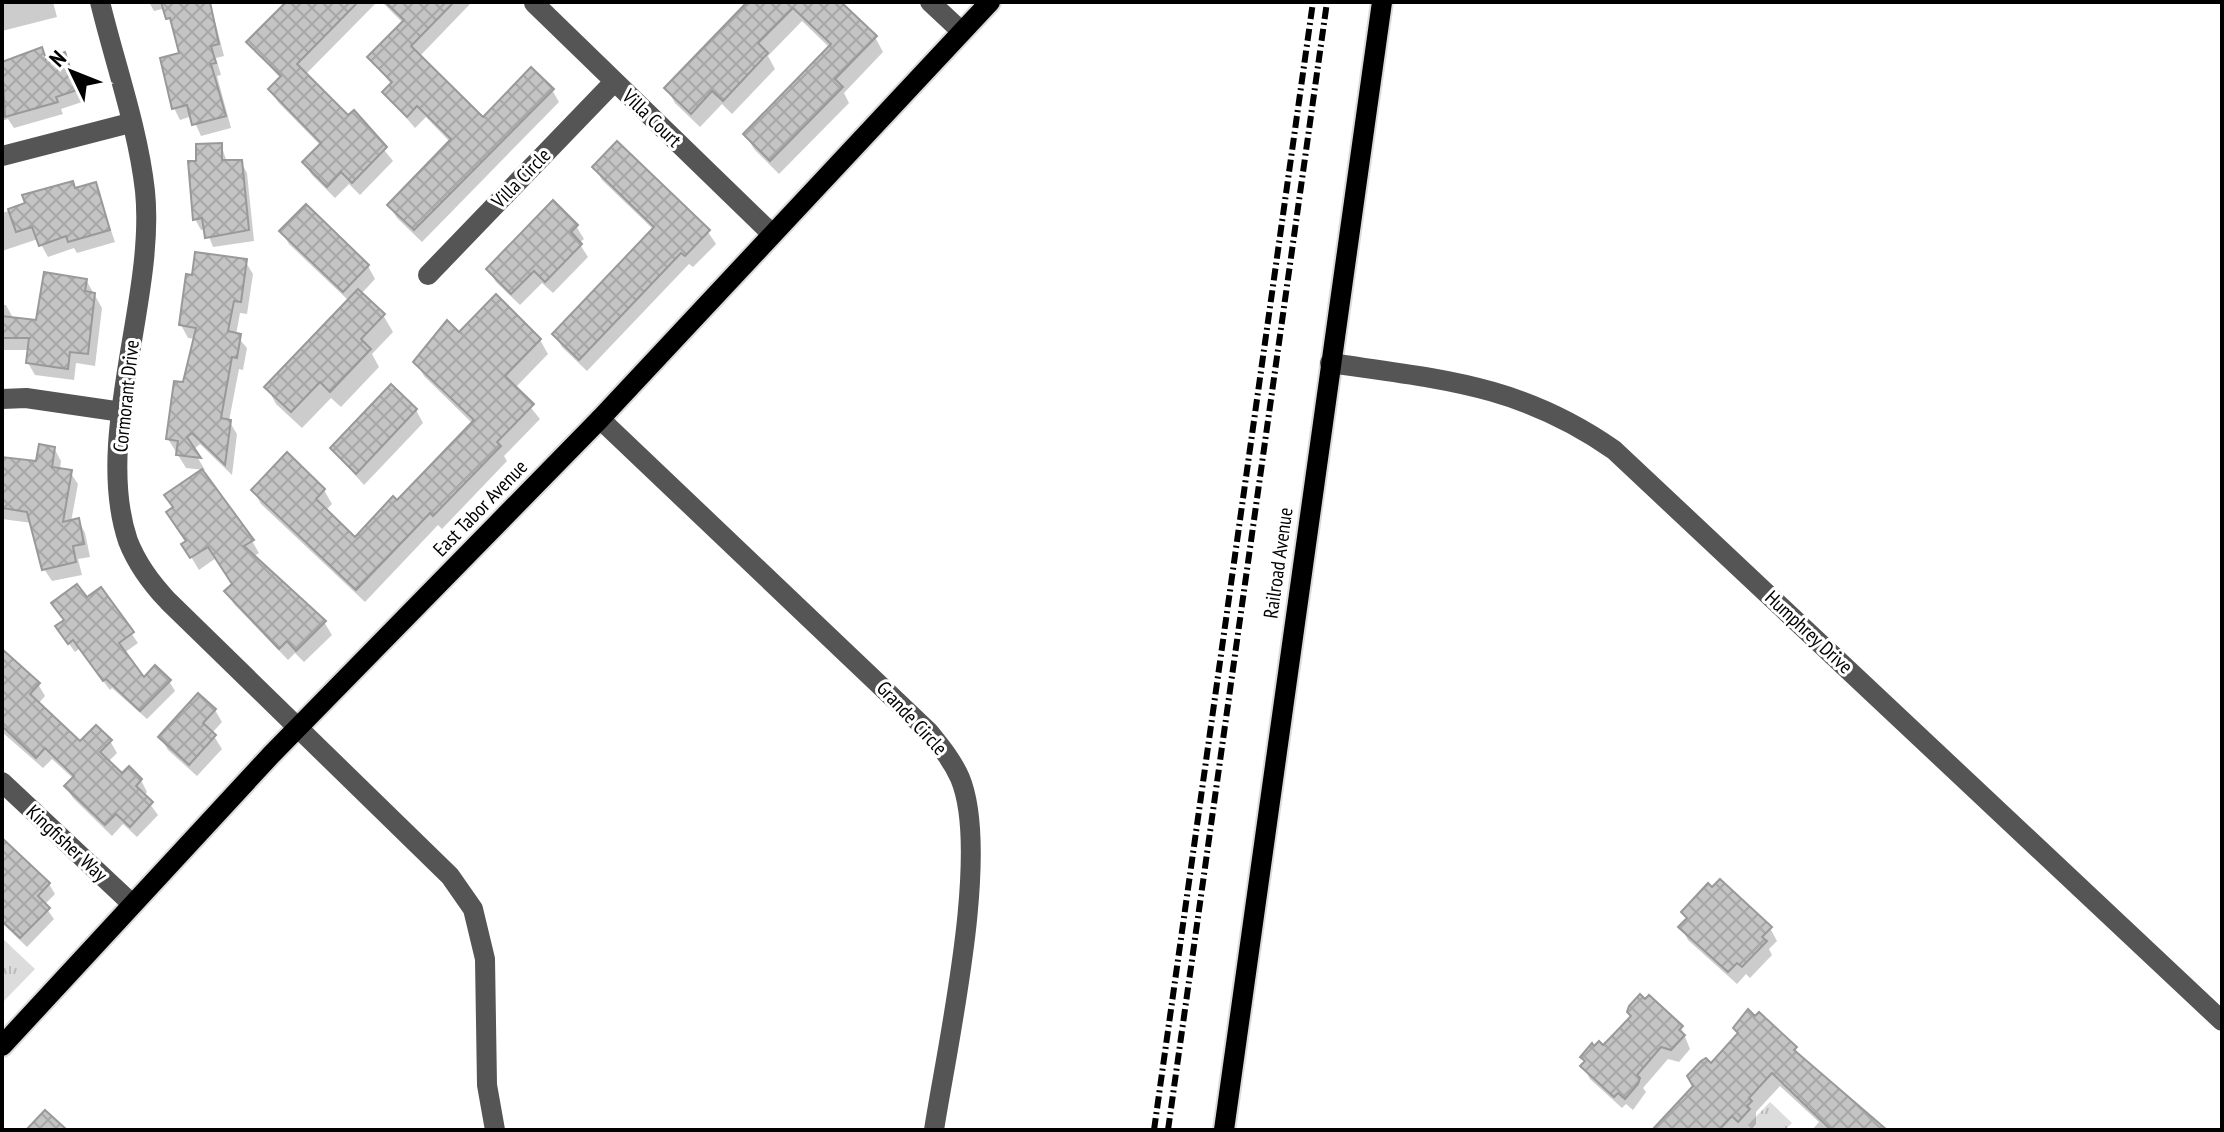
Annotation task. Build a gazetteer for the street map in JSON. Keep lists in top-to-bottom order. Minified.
{"streets":{"main road":["East Tabor Avenue","Railroad Avenue"],"street":["Villa Court","Villa Circle","Cormorant Drive","Humphrey Drive","Grande Circle","Kingfisher Way"]},"crossings":[["Villa Court","Villa Circle"],["Villa Court","East Tabor Avenue"],["Cormorant Drive","East Tabor Avenue"],["East Tabor Avenue","Grande Circle"],["East Tabor Avenue","Kingfisher Way"],["Railroad Avenue","Humphrey Drive"]],"north":"top left"}
